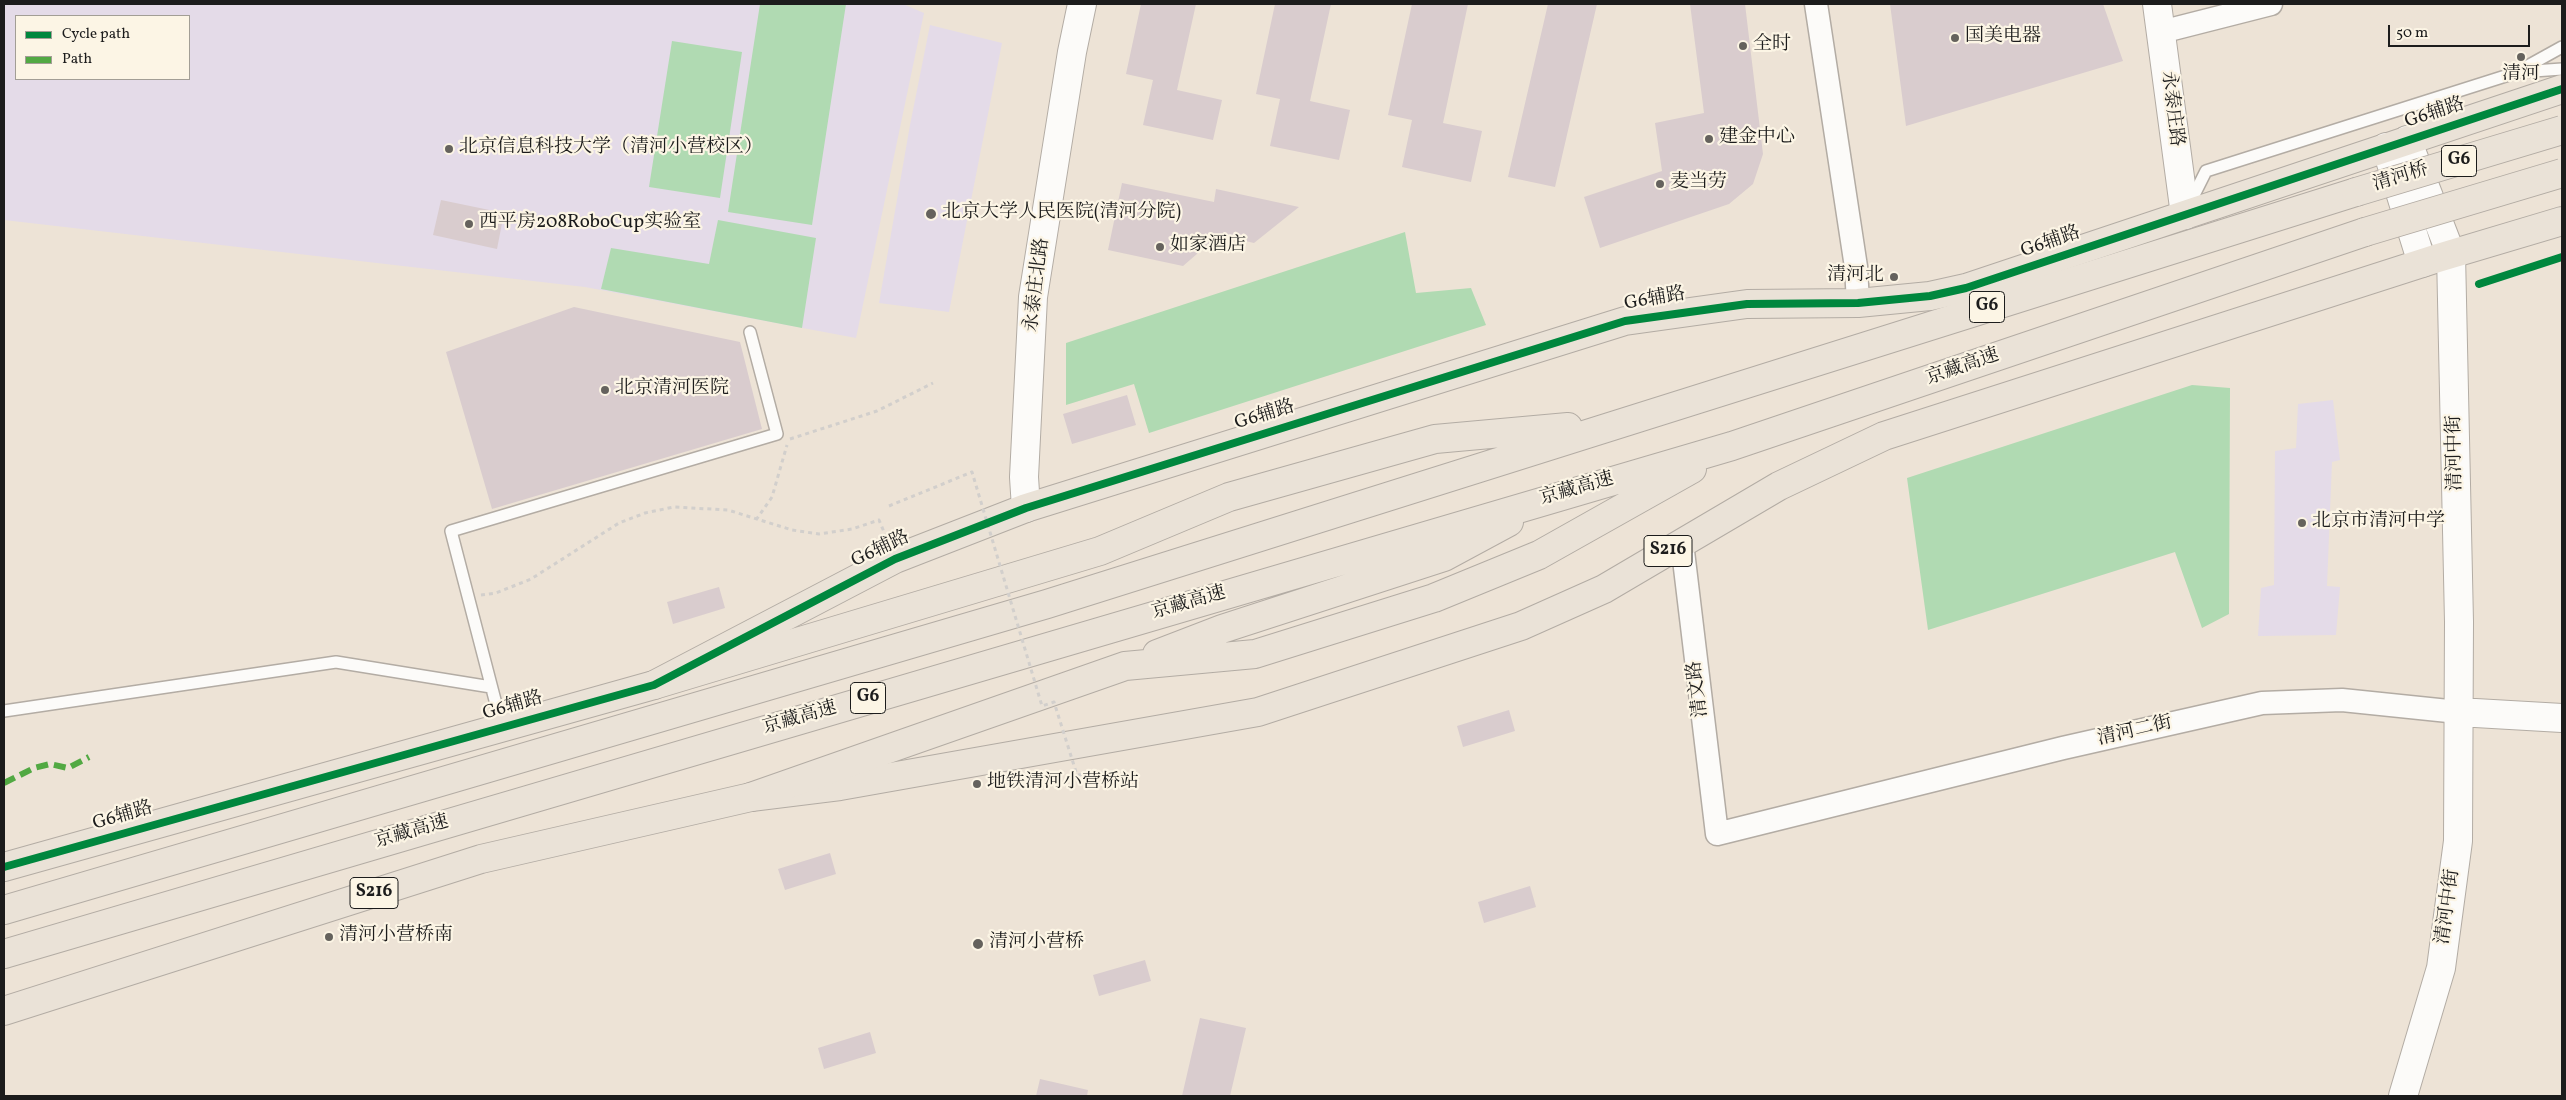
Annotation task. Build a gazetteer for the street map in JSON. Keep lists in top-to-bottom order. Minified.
{"streets":{"main road":["G6辅路","G6","清河桥","京藏高速","S216"],"street":["永泰庄路","永泰庄北路","清河中街","清文路","清河二街"]},"crossings":[["永泰庄路","G6辅路"],["G6辅路","永泰庄北路"],["G6辅路","清河中街"],["G6","清河桥"],["清河中街","S216"],["清河中街","清河二街"],["S216","清文路"],["清文路","清河二街"]],"places":["国美电器","全时","清河","建金中心","北京信息科技大学（清河小营校区）","麦当劳","北京大学人民医院(清河分院)","西平房208RoboCup实验室","如家酒店","清河北","北京清河医院","北京市清河中学","地铁清河小营桥站","清河小营桥南","清河小营桥"],"legend":["Cycle path","Path"],"scale_bar":"50 m"}
